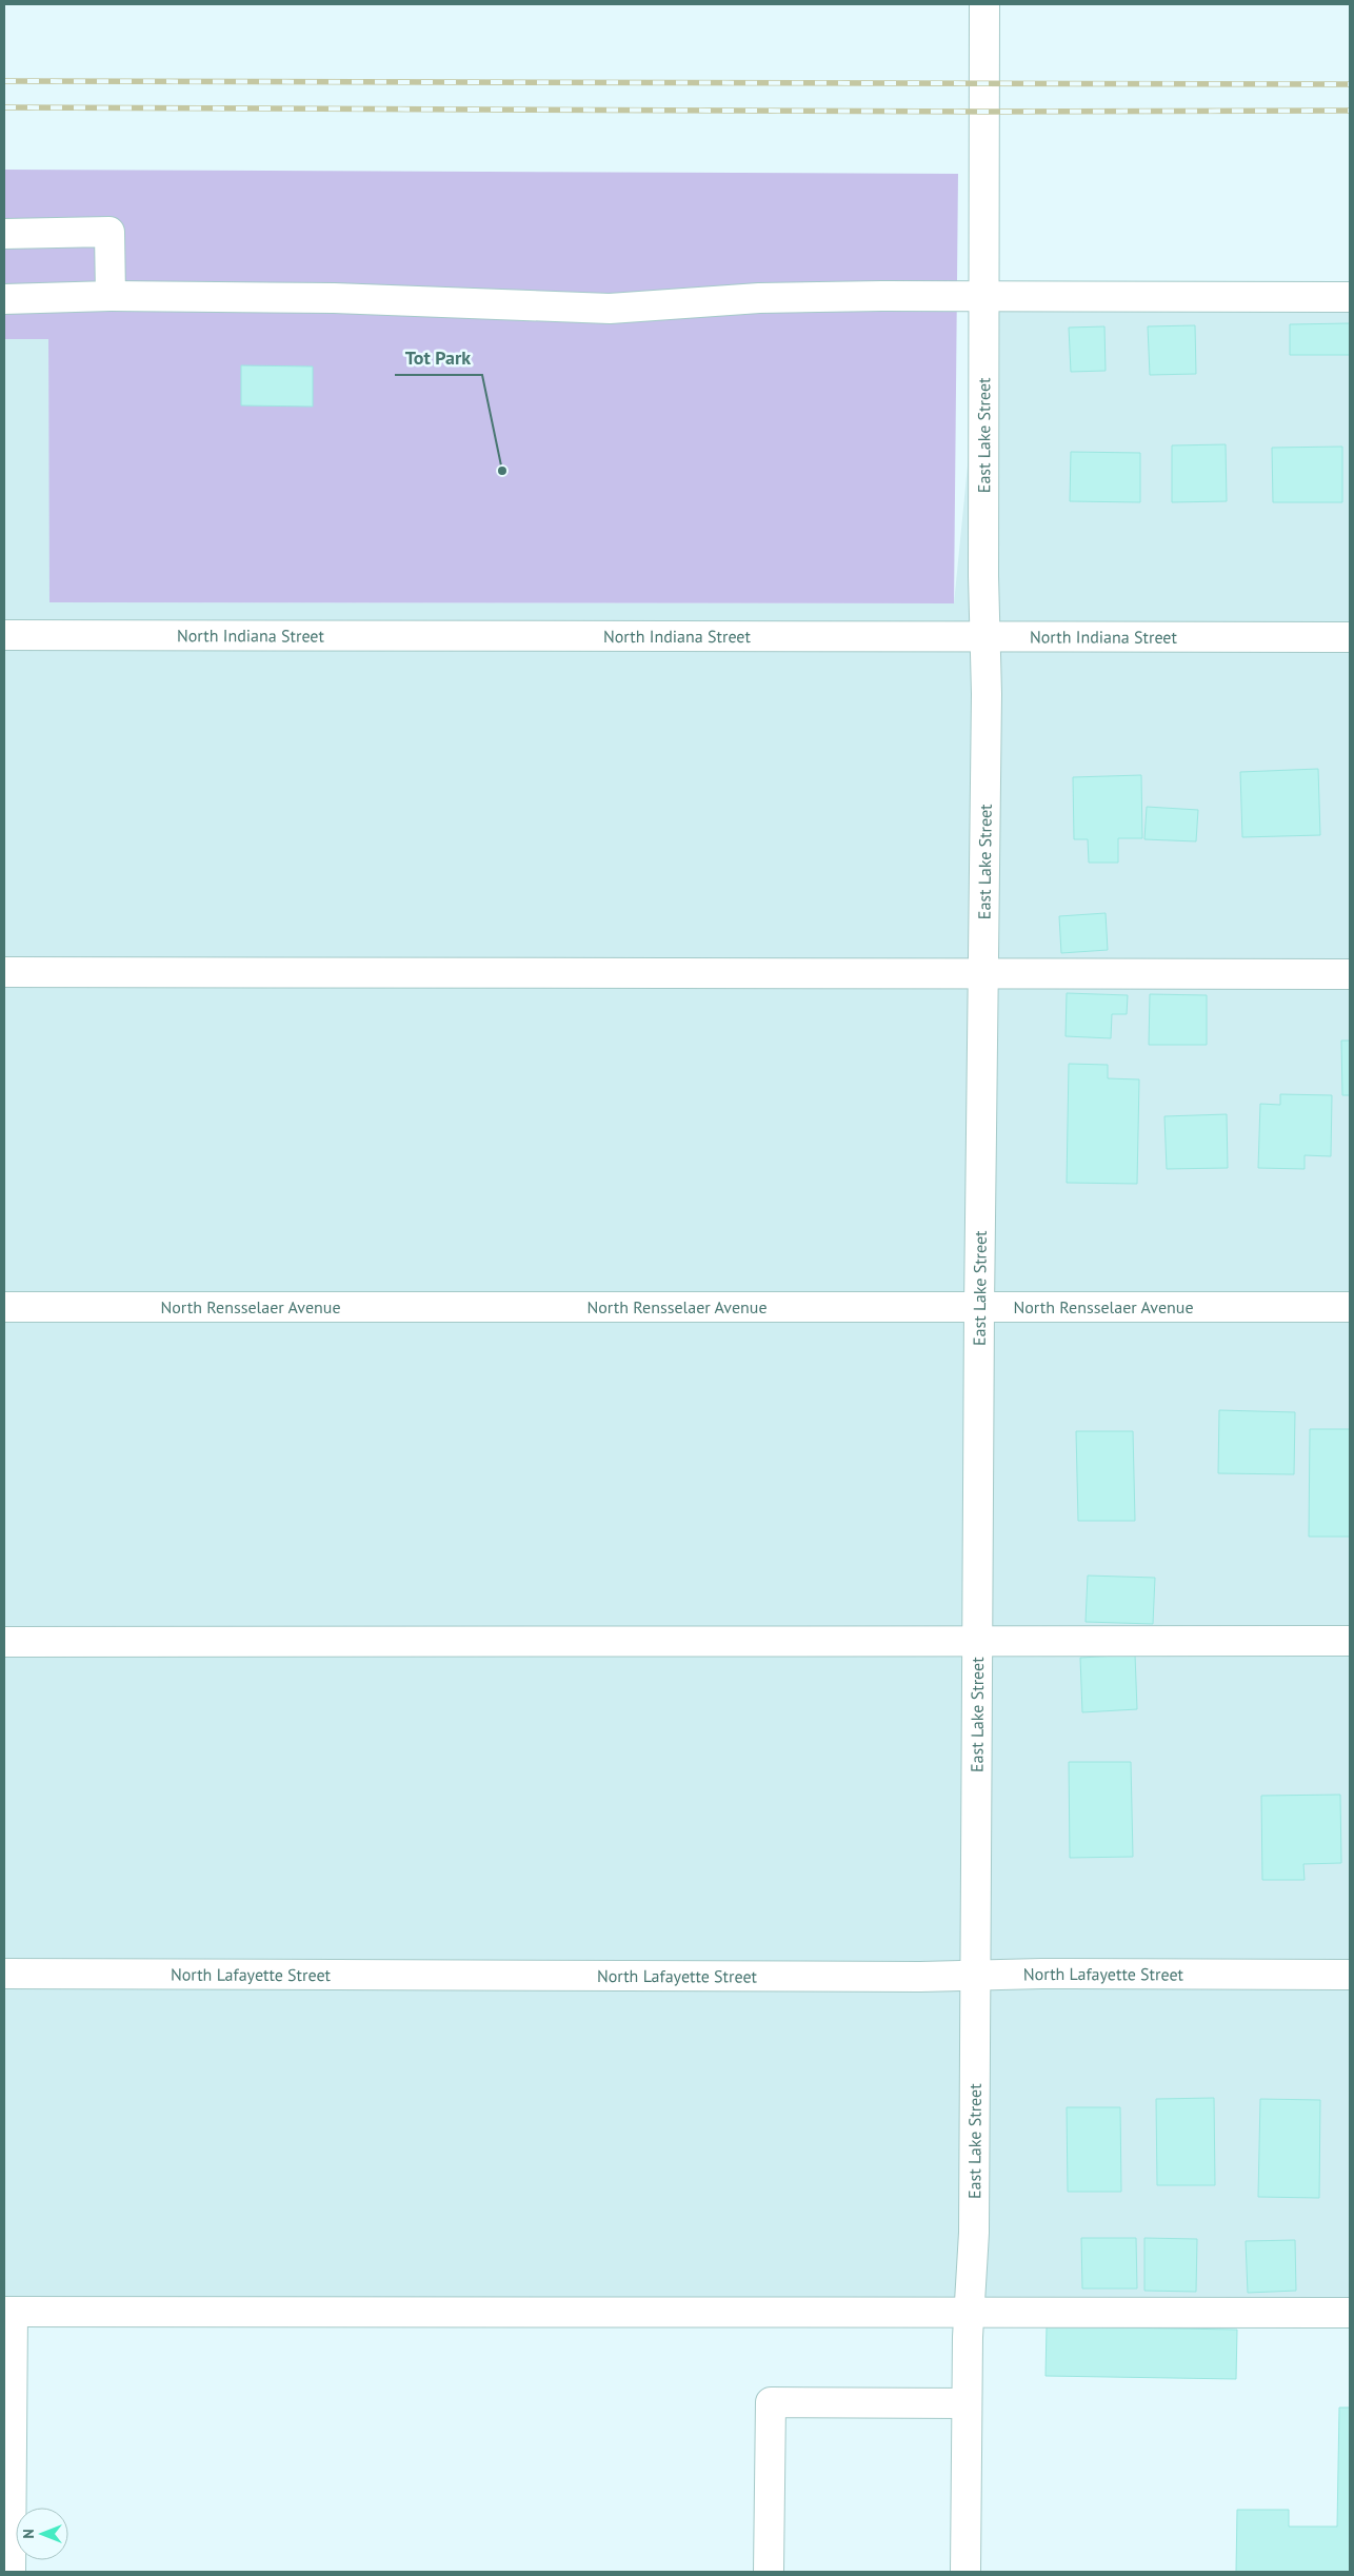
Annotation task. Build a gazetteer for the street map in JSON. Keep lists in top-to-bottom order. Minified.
{"streets":{"street":["East Lake Street","North Indiana Street","North Rensselaer Avenue","North Lafayette Street"]},"crossings":[["East Lake Street","North Indiana Street"],["East Lake Street","North Rensselaer Avenue"],["East Lake Street","North Lafayette Street"]],"places":["Tot Park"],"north":"left"}
